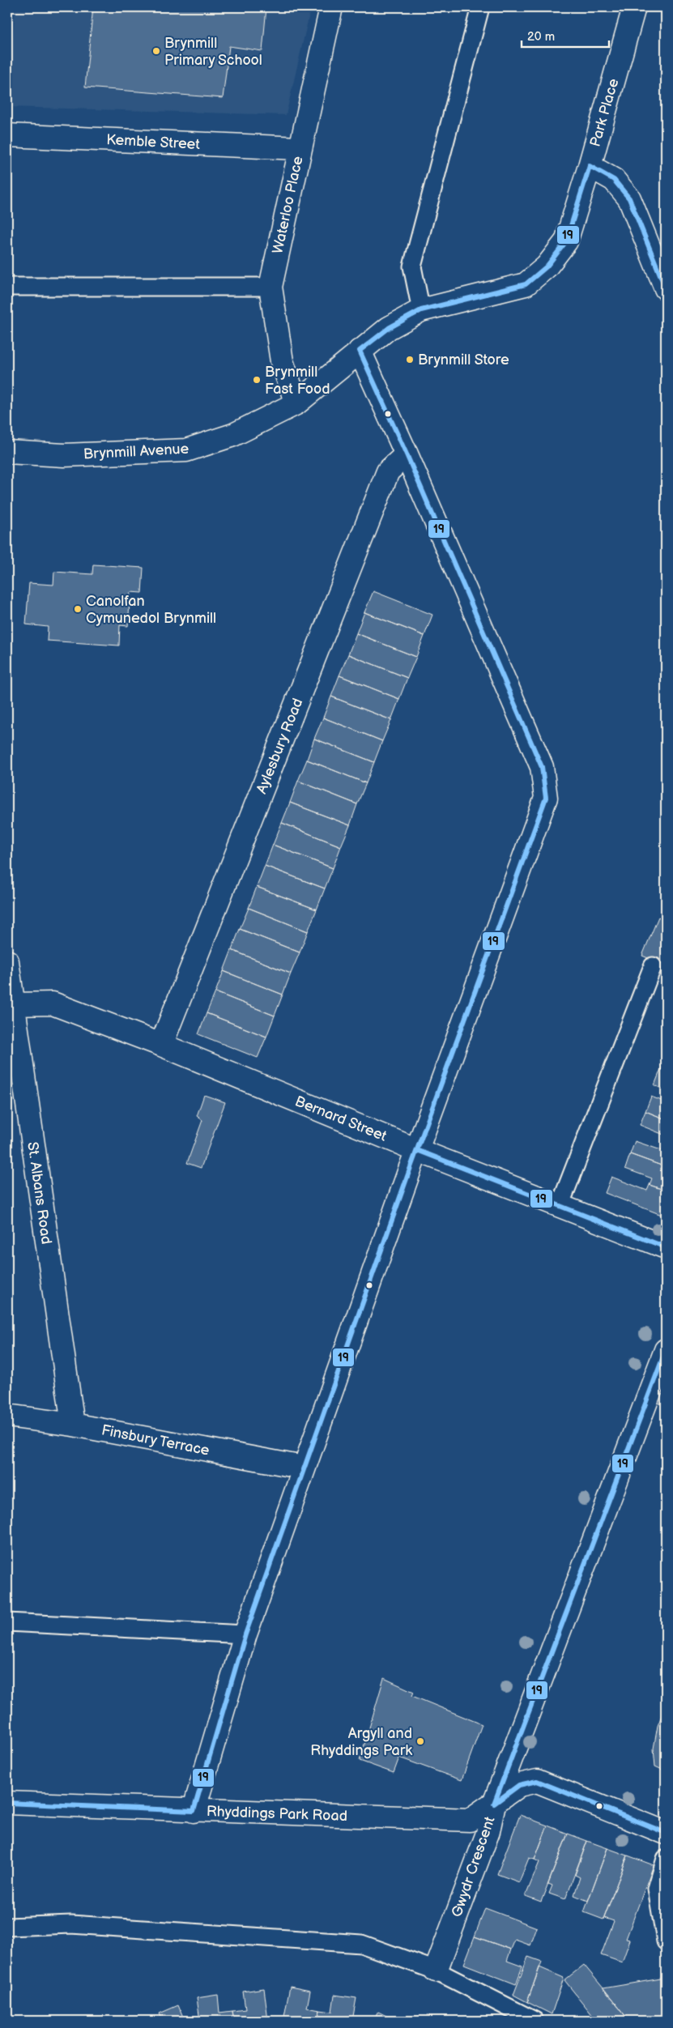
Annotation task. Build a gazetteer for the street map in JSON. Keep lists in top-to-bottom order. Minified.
{"streets":{"street":["Park Place","Kemble Street","Waterloo Place","Brynmill Avenue","Aylesbury Road","Bernard Street","St. Albans Road","Finsbury Terrace","Rhyddings Park Road","Gwydr Crescent"]},"crossings":[["Park Place","Brynmill Avenue"],["Kemble Street","Waterloo Place"],["Waterloo Place","Brynmill Avenue"],["Aylesbury Road","Bernard Street"],["Bernard Street","St. Albans Road"],["St. Albans Road","Finsbury Terrace"],["Rhyddings Park Road","Gwydr Crescent"]],"places":["Brynmill Primary School","Brynmill Store","Brynmill Fast Food","Canolfan Cymunedol Brynmill","Argyll and Rhyddings Park"],"lines":["transit line 19"],"scale_bar":"20 m"}
